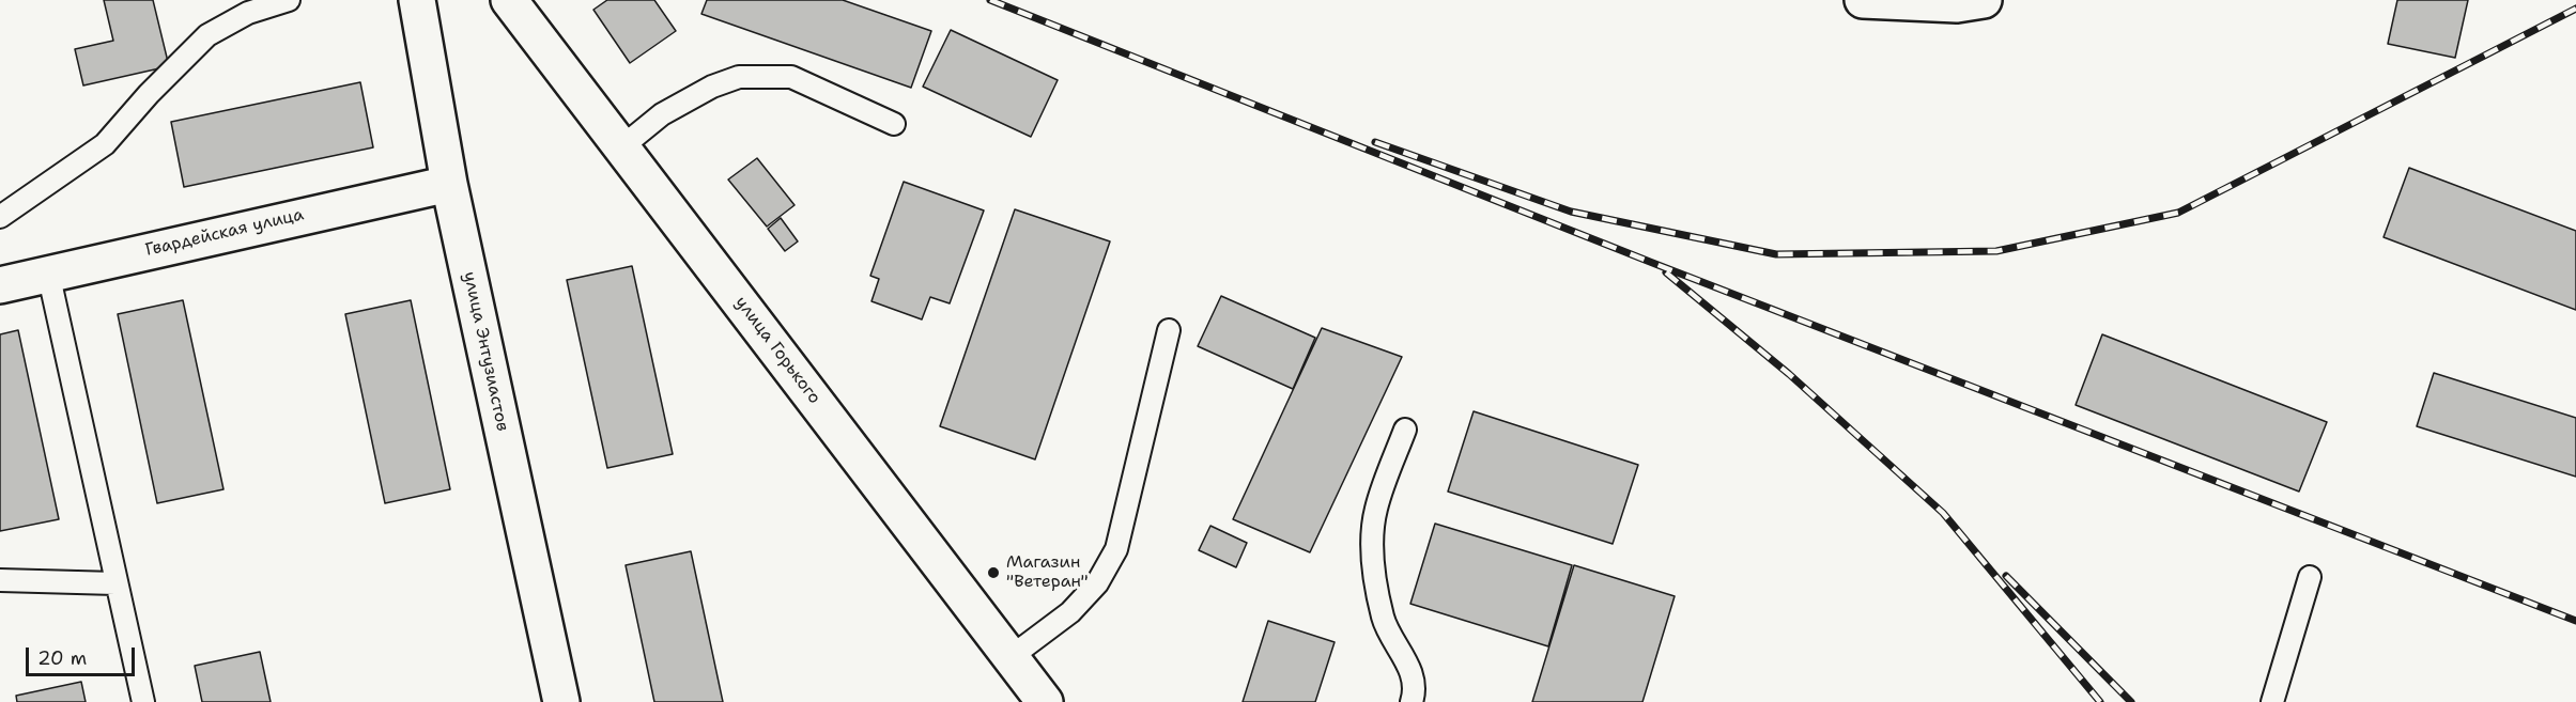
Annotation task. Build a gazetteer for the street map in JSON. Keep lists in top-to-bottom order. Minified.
{"streets":{"street":["Гвардейская улица","улица Горького","улица Энтузиастов"]},"crossings":[["Гвардейская улица","улица Энтузиастов"]],"places":["Магазин \"Ветеран\""],"scale_bar":"20 m"}
